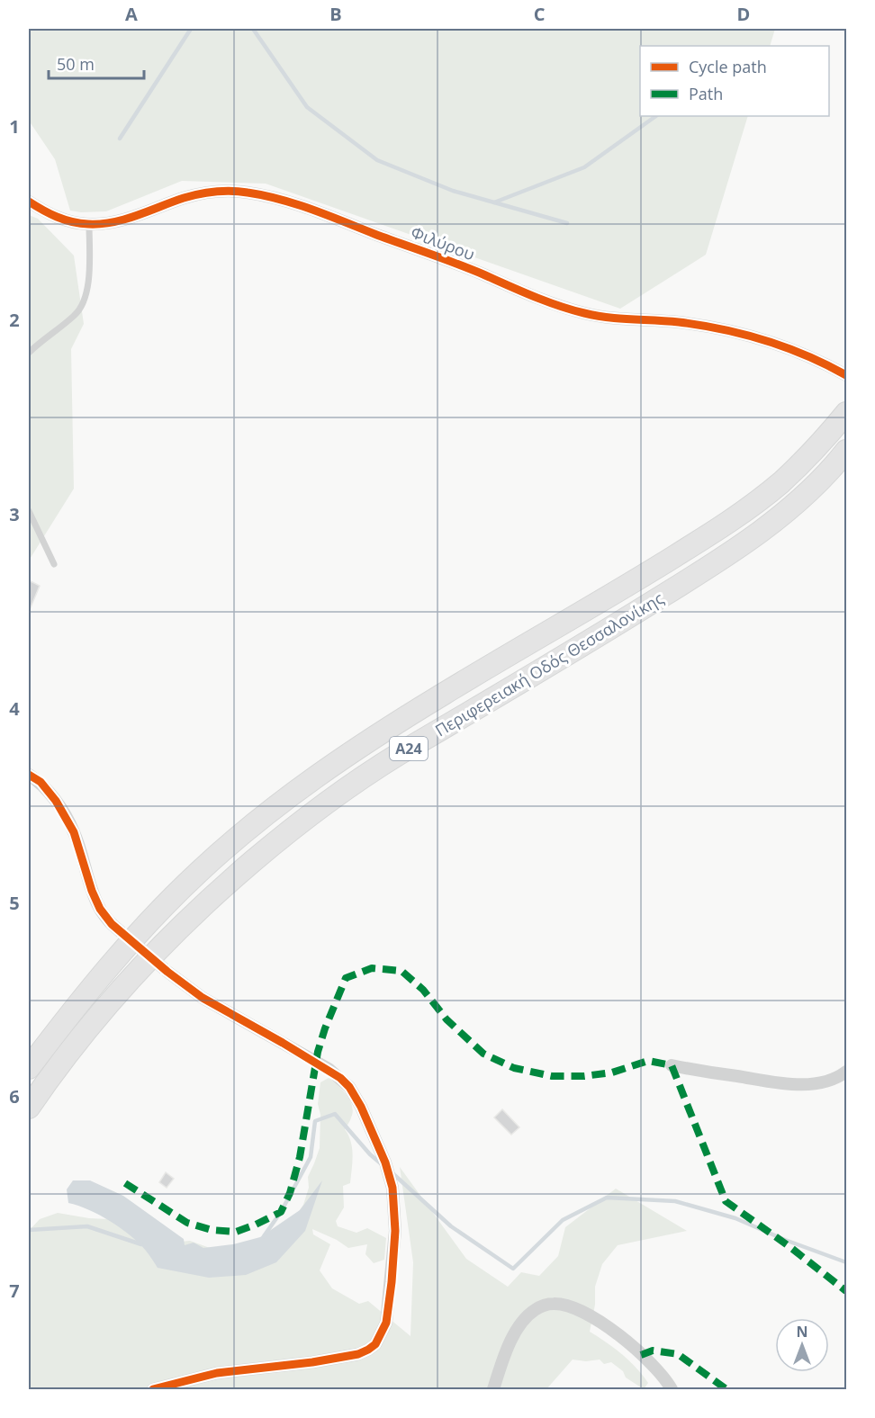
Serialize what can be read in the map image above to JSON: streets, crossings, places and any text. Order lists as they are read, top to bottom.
{
  "streets": {
    "highway": ["Περιφερειακή Οδός Θεσσαλονίκης", "Α24"],
    "street": ["Φιλύρου"]
  },
  "legend": ["Cycle path", "Path"],
  "scale_bar": "50 m",
  "north": "top",
  "grid": {
    "columns": [
      "A",
      "B",
      "C",
      "D"
    ],
    "rows": [
      "1",
      "2",
      "3",
      "4",
      "5",
      "6",
      "7"
    ]
  }
}
